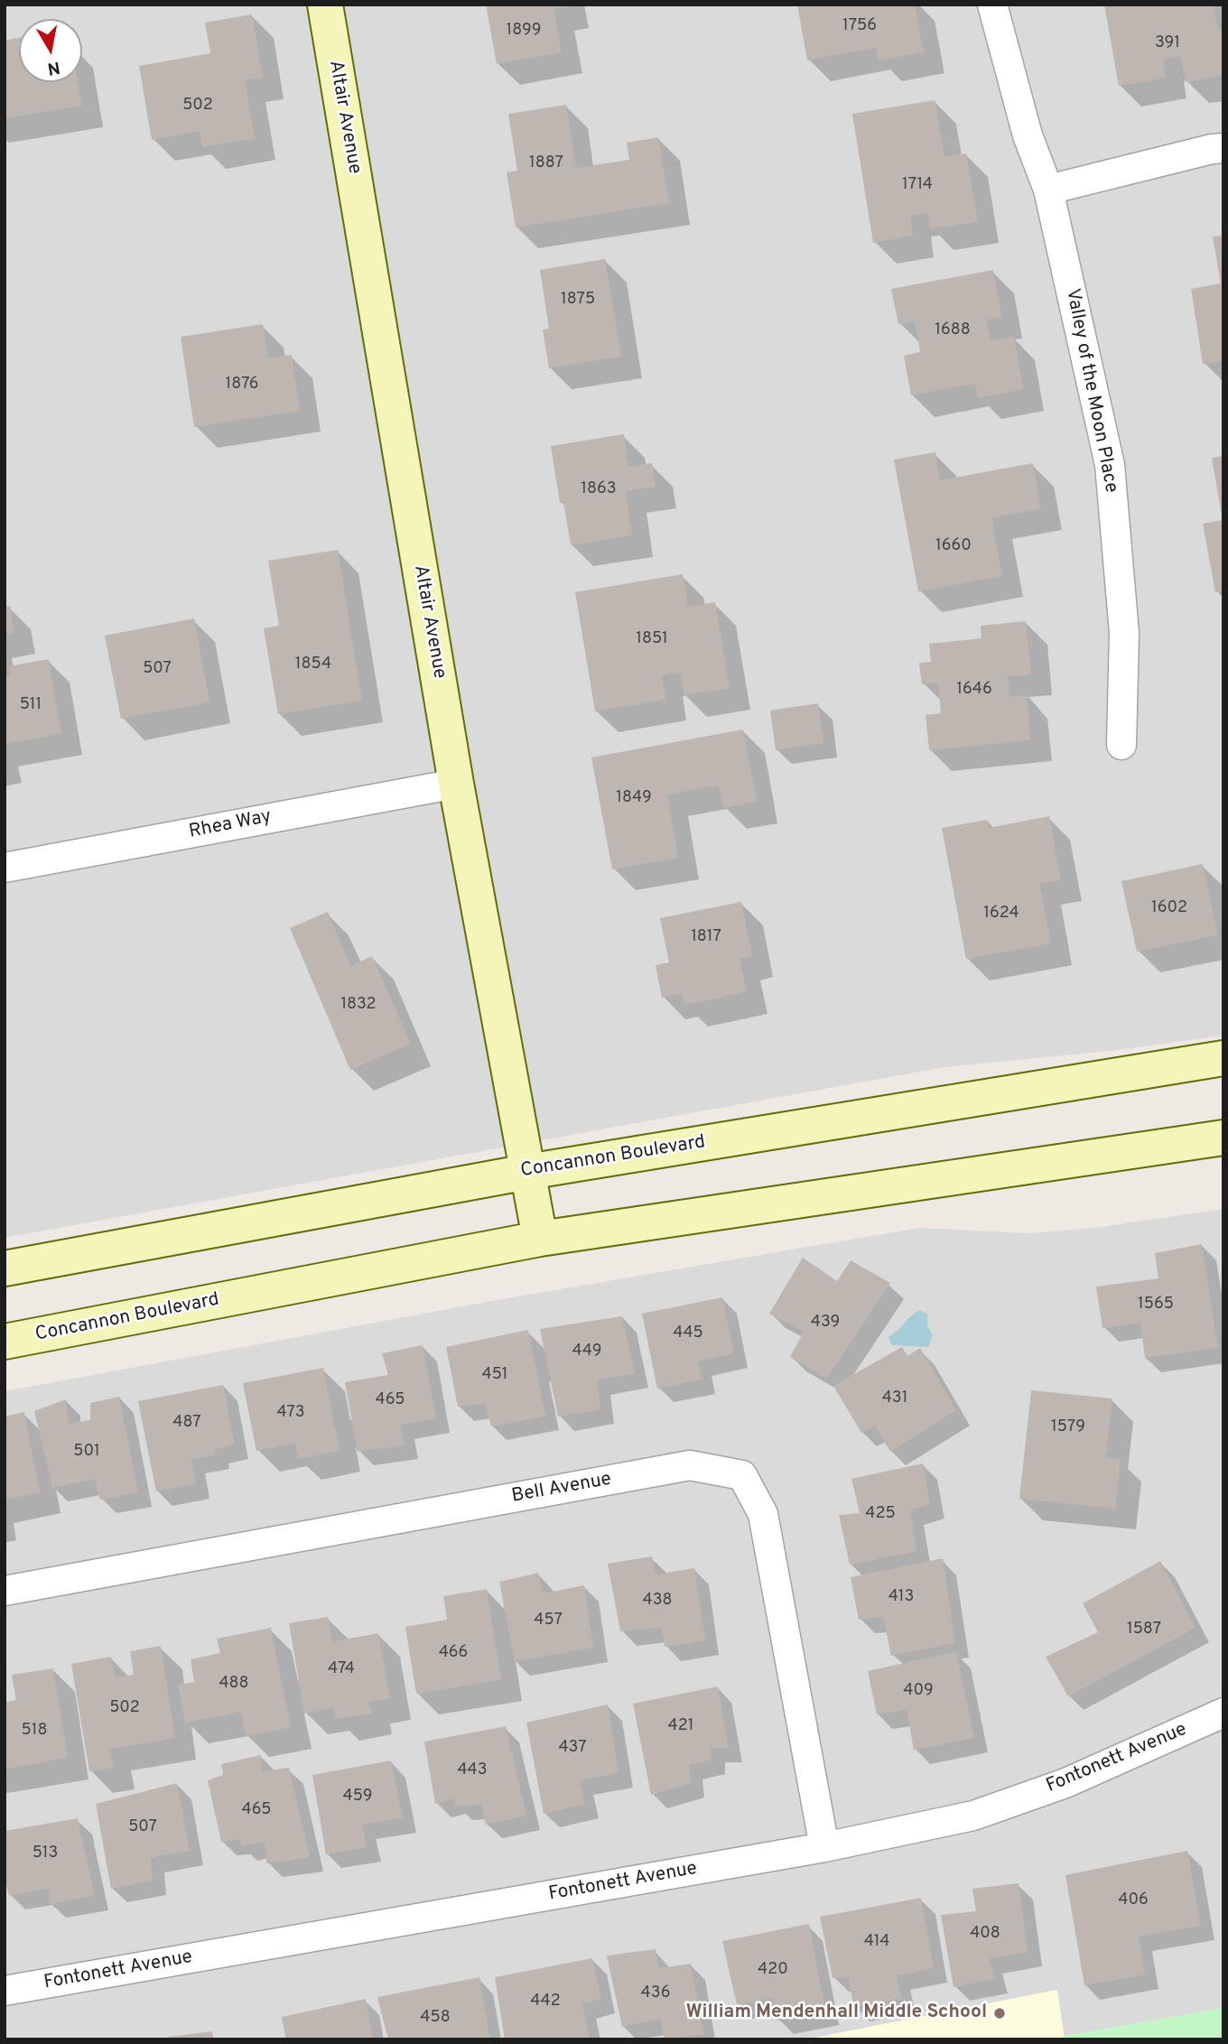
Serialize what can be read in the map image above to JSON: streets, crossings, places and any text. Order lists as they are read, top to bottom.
{
  "streets": {
    "main road": ["Altair Avenue", "Concannon Boulevard"],
    "street": [
      "Valley of the Moon Place",
      "Rhea Way",
      "Bell Avenue",
      "Fontonett Avenue"
    ]
  },
  "crossings": [
    ["Altair Avenue", "Rhea Way"],
    ["Altair Avenue", "Concannon Boulevard"],
    ["Bell Avenue", "Fontonett Avenue"]
  ],
  "places": ["William Mendenhall Middle School"],
  "house_numbers": [
    "1756",
    "1899",
    "391",
    "502",
    "1887",
    "1714",
    "1875",
    "1688",
    "1876",
    "1863",
    "1660",
    "1851",
    "1854",
    "507",
    "1646",
    "511",
    "1849",
    "1602",
    "1624",
    "1817",
    "1832",
    "1565",
    "439",
    "445",
    "449",
    "451",
    "431",
    "465",
    "473",
    "487",
    "1579",
    "501",
    "425",
    "413",
    "438",
    "457",
    "1587",
    "466",
    "474",
    "488",
    "409",
    "502",
    "421",
    "518",
    "437",
    "443",
    "459",
    "465",
    "507",
    "513",
    "406",
    "408",
    "414",
    "420",
    "436",
    "442",
    "458"
  ],
  "north": "bottom"
}
